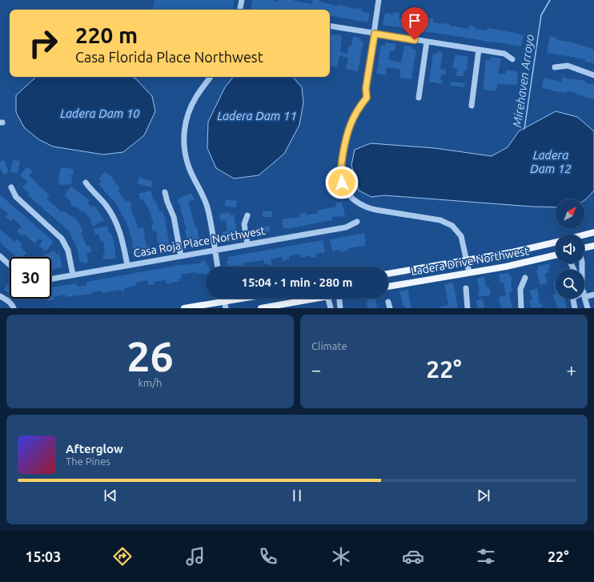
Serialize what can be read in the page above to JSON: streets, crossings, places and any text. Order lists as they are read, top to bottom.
{
  "streets": {
    "main road": ["Ladera Drive Northwest"],
    "street": ["Casa Roja Place Northwest"]
  },
  "water": [
    "Mirehaven Arroyo",
    "Ladera Dam 10",
    "Ladera Dam 11",
    "Ladera Dam 12"
  ],
  "north": "top right",
  "page": {
    "turn": ["220 m", "Casa Florida Place Northwest"],
    "limit": "30",
    "trip": "15:04 · 1 min · 280 m",
    "tile": [
      ["26", "km/h"],
      "Climate"
    ],
    "heat": ["−", "22°", "+"],
    "song": ["Afterglow", "The Pines"],
    "tabs": ["15:03", "22°"]
  }
}
